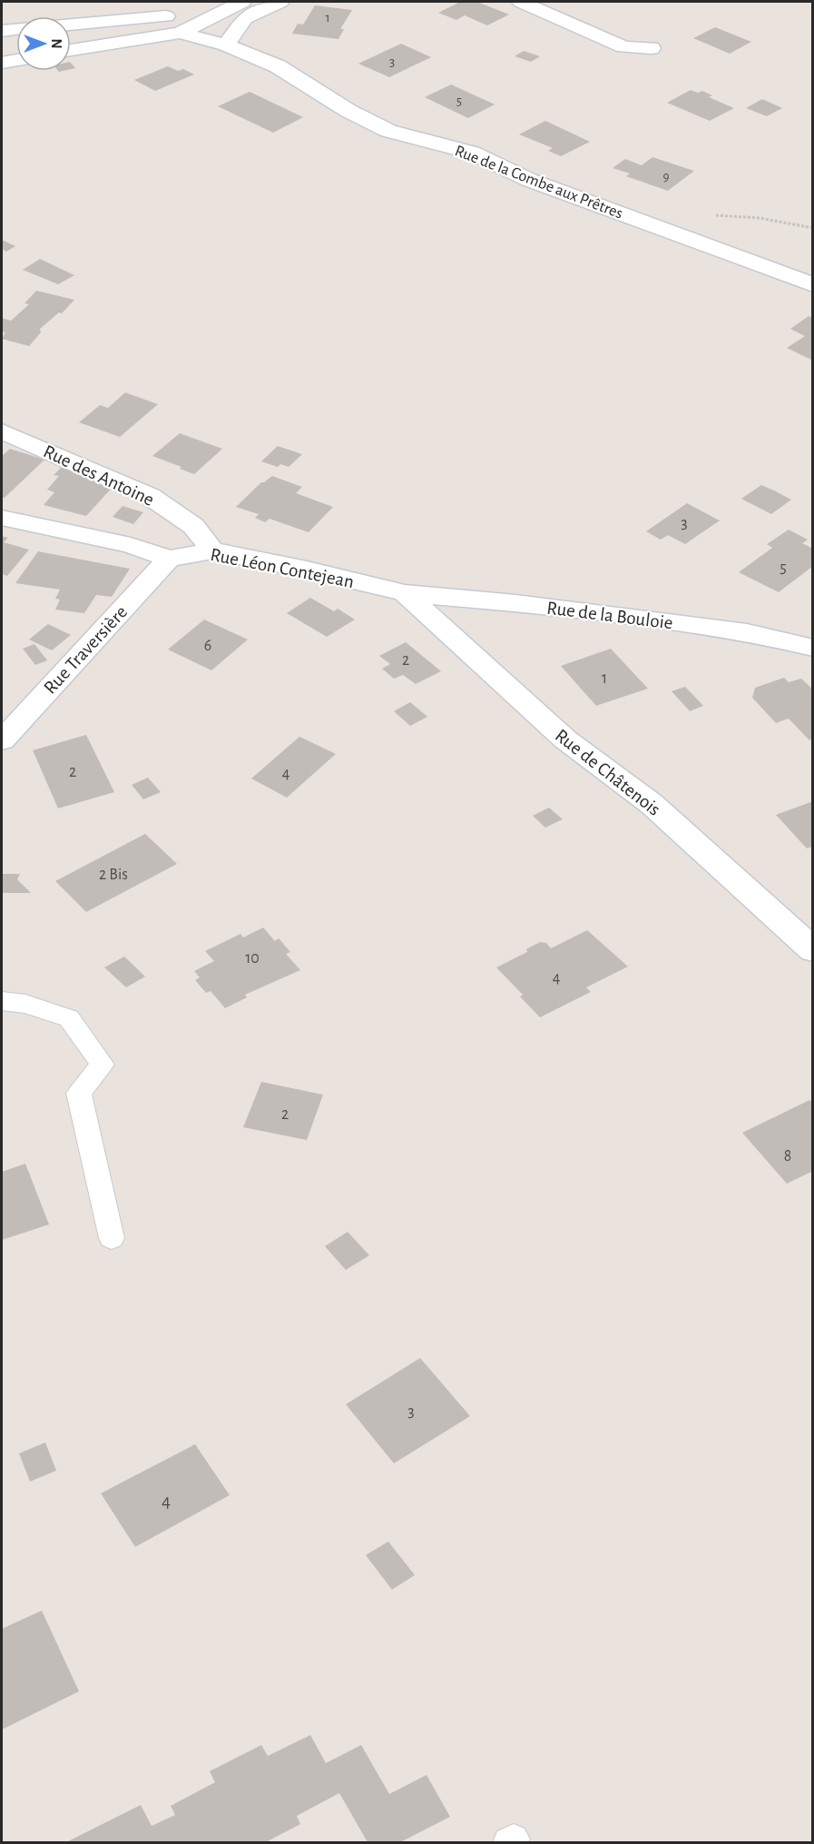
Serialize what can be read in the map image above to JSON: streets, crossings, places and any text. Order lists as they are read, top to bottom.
{
  "streets": {
    "street": [
      "Rue de la Combe aux Prêtres",
      "Rue des Antoine",
      "Rue Léon Contejean",
      "Rue de la Bouloie",
      "Rue Traversière",
      "Rue de Châtenois"
    ]
  },
  "crossings": [
    ["Rue des Antoine", "Rue Léon Contejean"],
    ["Rue Léon Contejean", "Rue de la Bouloie"],
    ["Rue Léon Contejean", "Rue Traversière"],
    ["Rue Léon Contejean", "Rue de Châtenois"],
    ["Rue de la Bouloie", "Rue de Châtenois"]
  ],
  "house_numbers": [
    "1",
    "3",
    "5",
    "9",
    "3",
    "5",
    "6",
    "2",
    "1",
    "2",
    "4",
    "2 Bis",
    "10",
    "4",
    "2",
    "8",
    "3",
    "4"
  ],
  "north": "right"
}
